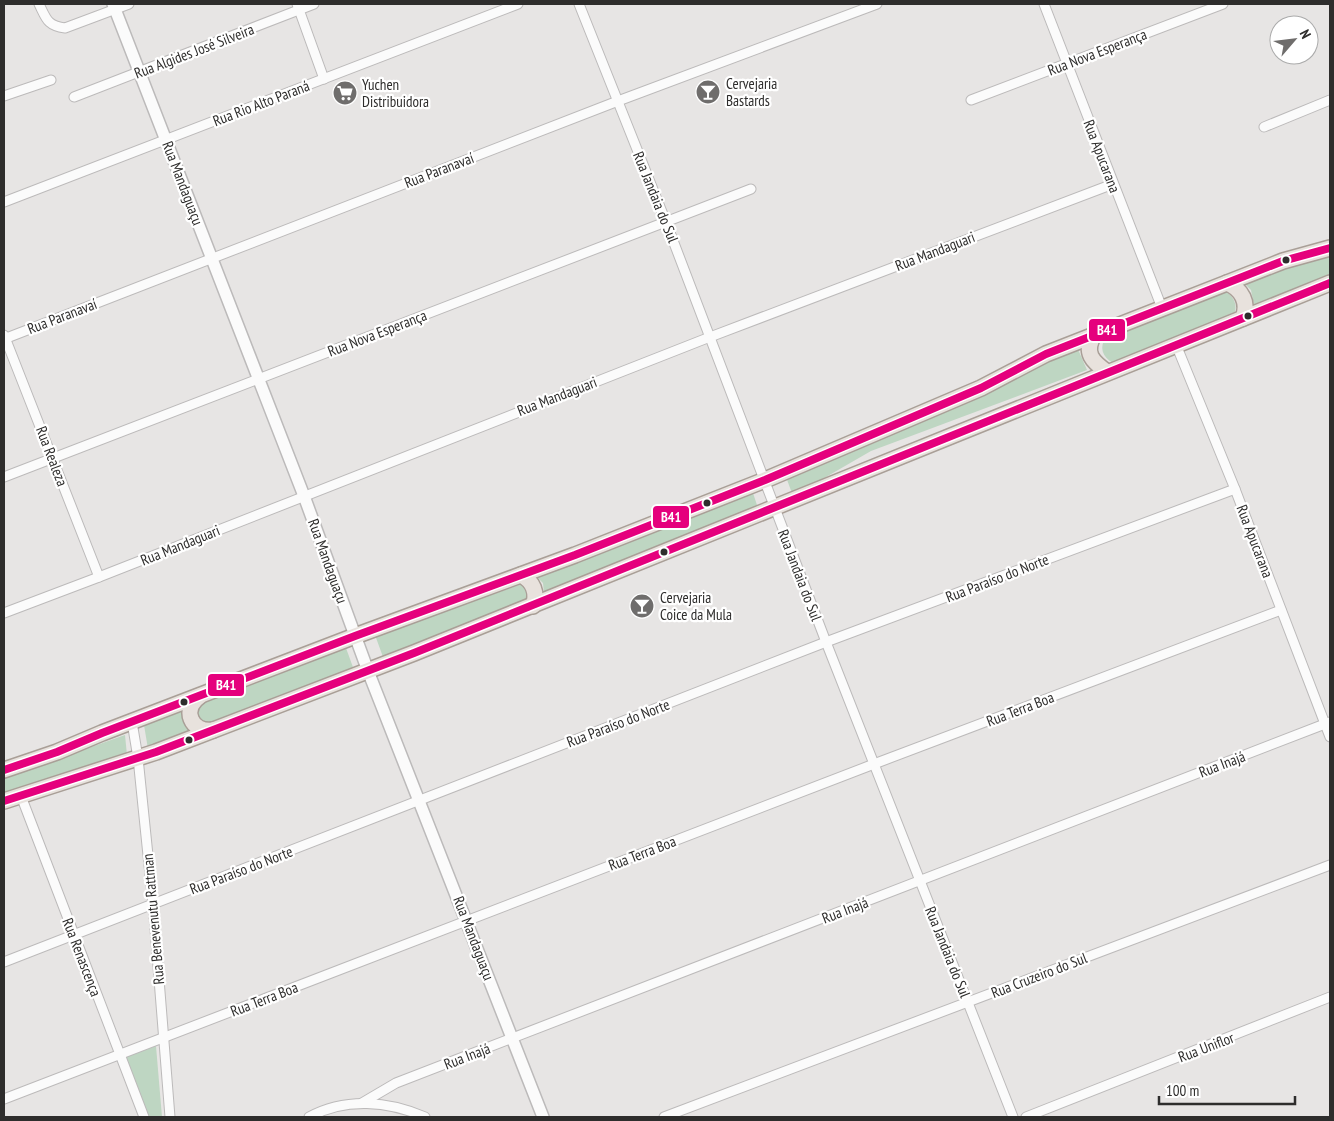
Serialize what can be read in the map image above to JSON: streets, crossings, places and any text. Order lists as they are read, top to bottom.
{
  "streets": {
    "street": [
      "Rua Algides José Silveira",
      "Rua Nova Esperança",
      "Rua Rio Alto Paraná",
      "Rua Apucarana",
      "Rua Paranavaí",
      "Rua Mandaguaçu",
      "Rua Jandaia do Sul",
      "Rua Mandaguari",
      "Rua Realeza",
      "Rua Paraíso do Norte",
      "Rua Terra Boa",
      "Rua Inajá",
      "Rua Benevenutu Rattman",
      "Rua Renascença",
      "Rua Cruzeiro do Sul",
      "Rua Uniflor"
    ]
  },
  "crossings": [
    ["Rua Algides José Silveira", "Rua Mandaguaçu"],
    ["Rua Nova Esperança", "Rua Apucarana"],
    ["Rua Nova Esperança", "Rua Mandaguaçu"],
    ["Rua Nova Esperança", "Rua Jandaia do Sul"],
    ["Rua Nova Esperança", "Rua Realeza"],
    ["Rua Rio Alto Paraná", "Rua Mandaguaçu"],
    ["Rua Apucarana", "Rua Mandaguari"],
    ["Rua Apucarana", "Rua Paraíso do Norte"],
    ["Rua Apucarana", "Rua Terra Boa"],
    ["Rua Apucarana", "Rua Inajá"],
    ["Rua Paranavaí", "Rua Mandaguaçu"],
    ["Rua Paranavaí", "Rua Jandaia do Sul"],
    ["Rua Paranavaí", "Rua Realeza"],
    ["Rua Mandaguaçu", "Rua Mandaguari"],
    ["Rua Mandaguaçu", "Rua Paraíso do Norte"],
    ["Rua Mandaguaçu", "Rua Terra Boa"],
    ["Rua Mandaguaçu", "Rua Inajá"],
    ["Rua Jandaia do Sul", "Rua Mandaguari"],
    ["Rua Jandaia do Sul", "Rua Paraíso do Norte"],
    ["Rua Jandaia do Sul", "Rua Terra Boa"],
    ["Rua Jandaia do Sul", "Rua Inajá"],
    ["Rua Jandaia do Sul", "Rua Cruzeiro do Sul"],
    ["Rua Mandaguari", "Rua Realeza"],
    ["Rua Paraíso do Norte", "Rua Benevenutu Rattman"],
    ["Rua Paraíso do Norte", "Rua Renascença"],
    ["Rua Terra Boa", "Rua Benevenutu Rattman"],
    ["Rua Terra Boa", "Rua Renascença"]
  ],
  "places": {
    "bar": ["Cervejaria Bastards", "Cervejaria Coice da Mula"],
    "supermarket": ["Yuchen Distribuidora"]
  },
  "lines": ["transit line B41"],
  "scale_bar": "100 m",
  "north": "top right"
}
